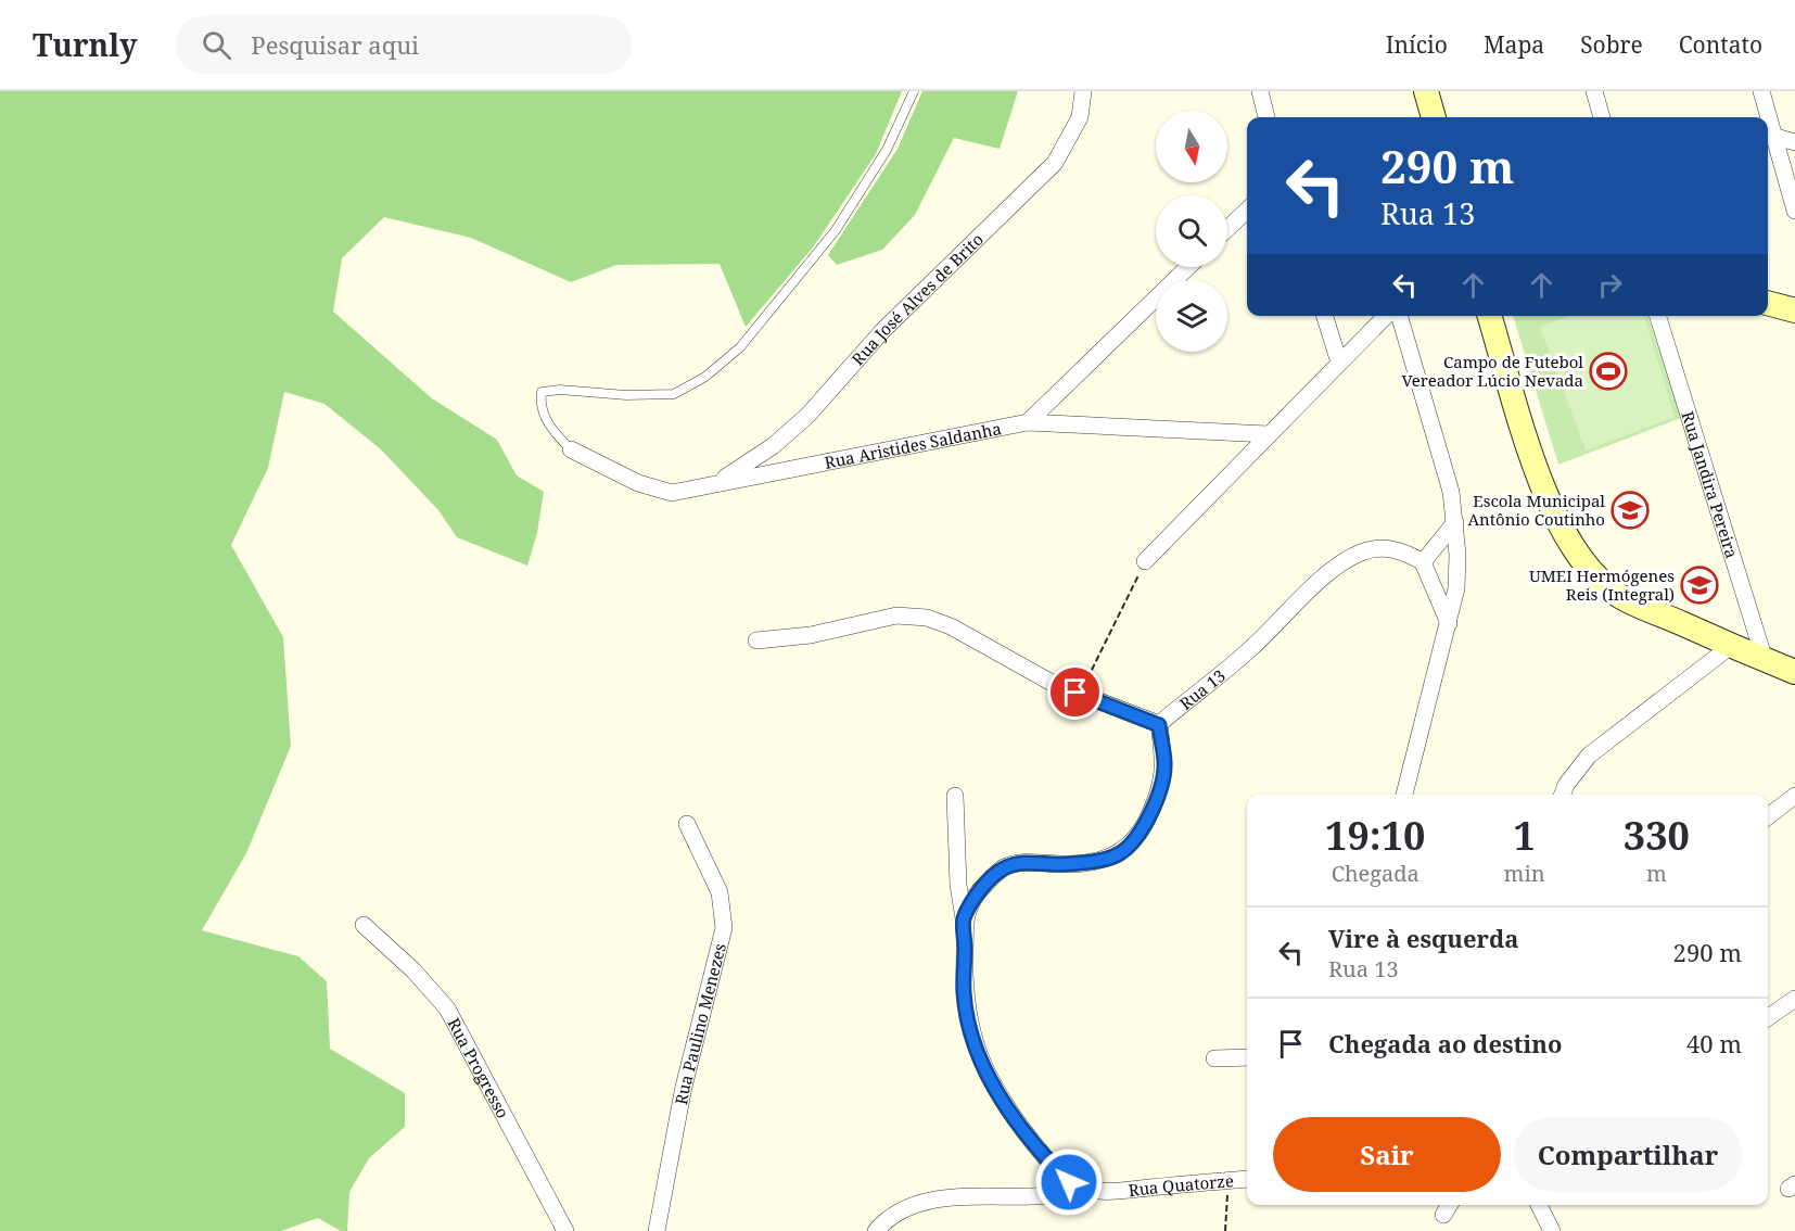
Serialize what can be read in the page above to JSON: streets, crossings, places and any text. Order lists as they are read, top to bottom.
{
  "streets": {
    "street": [
      "Rua José Alves de Brito",
      "Rua Aristides Saldanha",
      "Rua Jandira Pereira",
      "Rua 13",
      "Rua Paulino Menezes",
      "Rua Progresso",
      "Rua Quatorze"
    ]
  },
  "crossings": [
    ["Rua José Alves de Brito", "Rua Aristides Saldanha"]
  ],
  "places": {
    "sports": ["Campo de Futebol Vereador Lúcio Nevada"],
    "school or university": ["Escola Municipal Antônio Coutinho", "UMEI Hermógenes Reis (Integral)"]
  },
  "north": "bottom",
  "page": {
    "header": "Turnly",
    "search": "Pesquisar aqui",
    "nav": [
      "Início",
      "Mapa",
      "Sobre",
      "Contato"
    ],
    "turn": ["290 m", "Rua 13"],
    "eta": [
      "19:10",
      "Chegada",
      "1",
      "min",
      "330",
      "m"
    ],
    "list": [
      {
        "name": "Vire à esquerda",
        "note": "Rua 13",
        "value": "290 m"
      },
      {
        "name": "Chegada ao destino",
        "value": "40 m"
      }
    ],
    "buttons": ["Sair", "Compartilhar"]
  }
}
